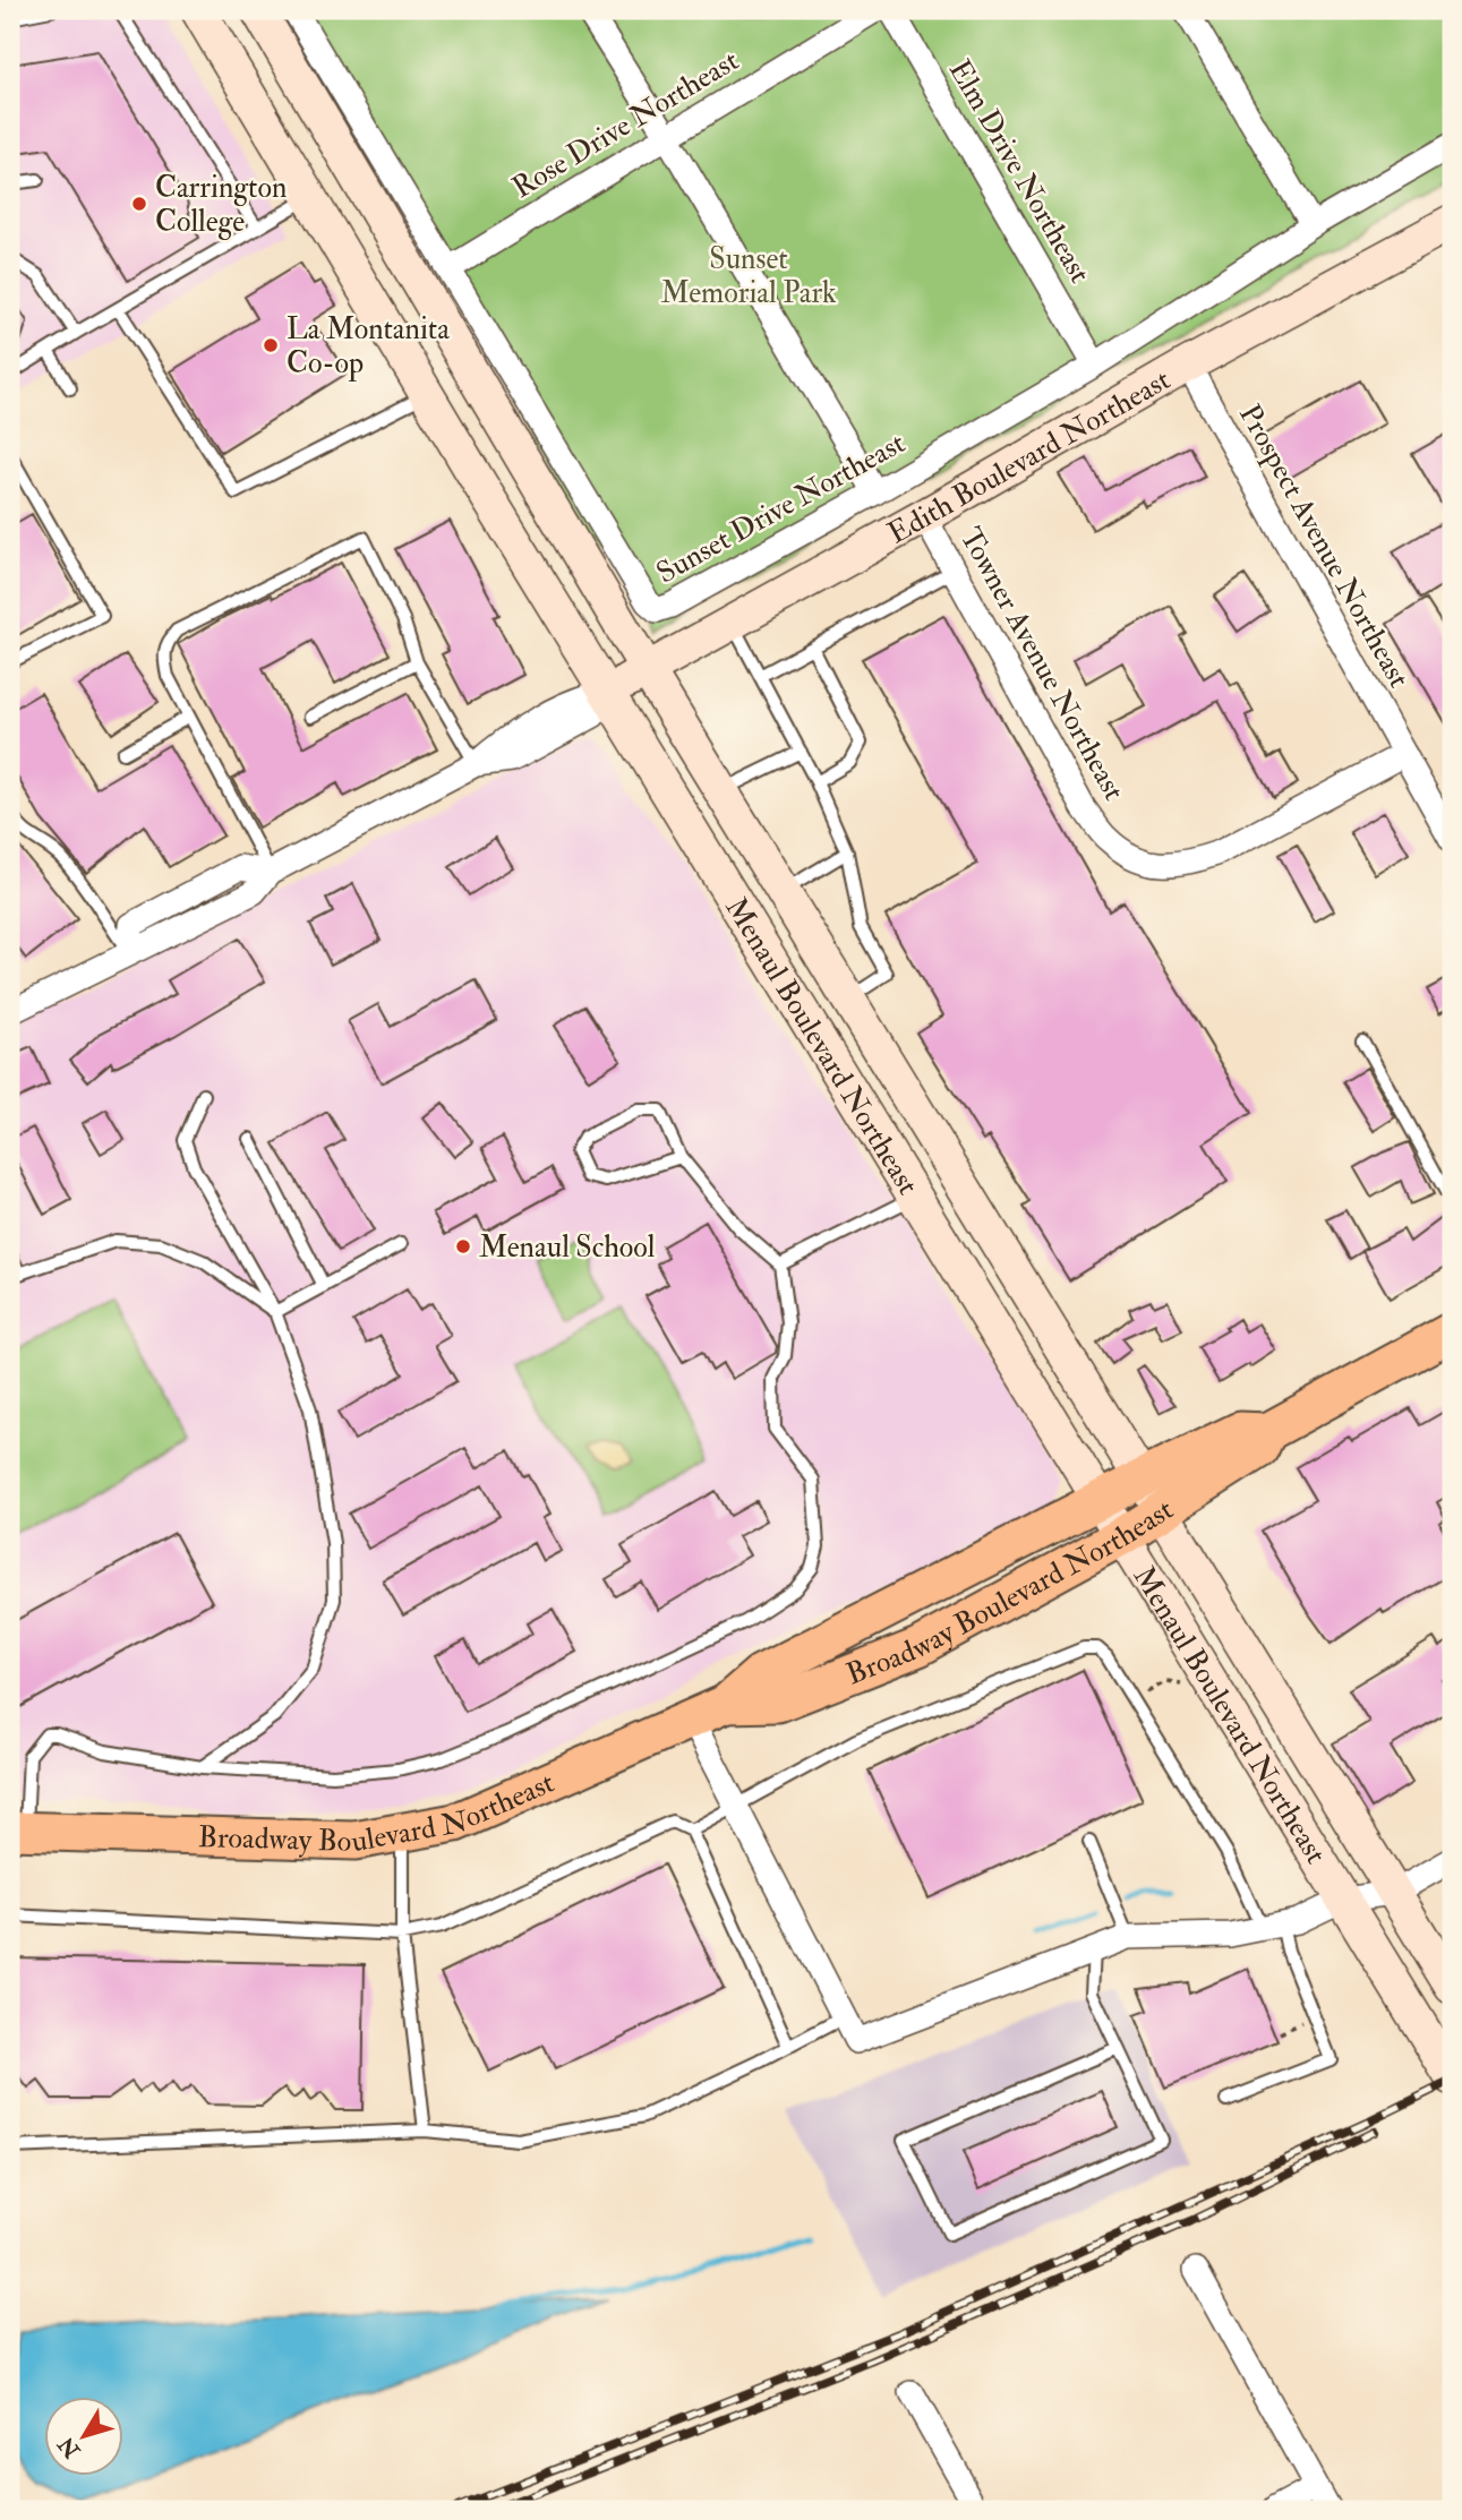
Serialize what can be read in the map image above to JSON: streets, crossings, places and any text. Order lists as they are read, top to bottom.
{
  "streets": {
    "main road": ["Edith Boulevard Northeast", "Menaul Boulevard Northeast", "Broadway Boulevard Northeast"],
    "street": [
      "Rose Drive Northeast",
      "Elm Drive Northeast",
      "Sunset Drive Northeast",
      "Prospect Avenue Northeast",
      "Towner Avenue Northeast"
    ]
  },
  "crossings": [
    ["Rose Drive Northeast", "Sunset Drive Northeast"],
    ["Elm Drive Northeast", "Sunset Drive Northeast"],
    ["Edith Boulevard Northeast", "Prospect Avenue Northeast"],
    ["Edith Boulevard Northeast", "Towner Avenue Northeast"],
    ["Edith Boulevard Northeast", "Menaul Boulevard Northeast"],
    ["Prospect Avenue Northeast", "Towner Avenue Northeast"],
    ["Menaul Boulevard Northeast", "Broadway Boulevard Northeast"]
  ],
  "parks": ["Sunset Memorial Park"],
  "places": ["Carrington College", "La Montanita Co-op", "Menaul School"],
  "north": "bottom left"
}
